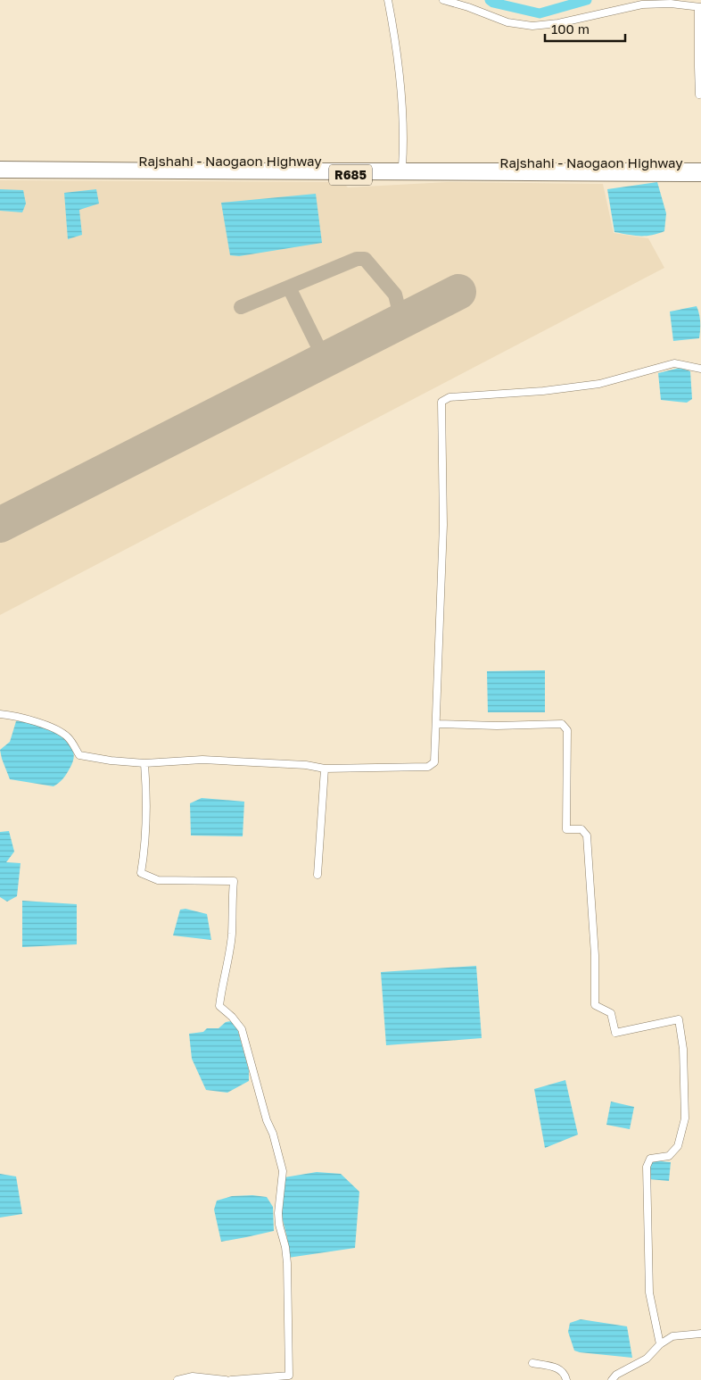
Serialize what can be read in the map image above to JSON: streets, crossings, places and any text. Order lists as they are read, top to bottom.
{
  "streets": {
    "main road": ["Rajshahi - Naogaon Highway", "R685"]
  },
  "scale_bar": "100 m"
}
